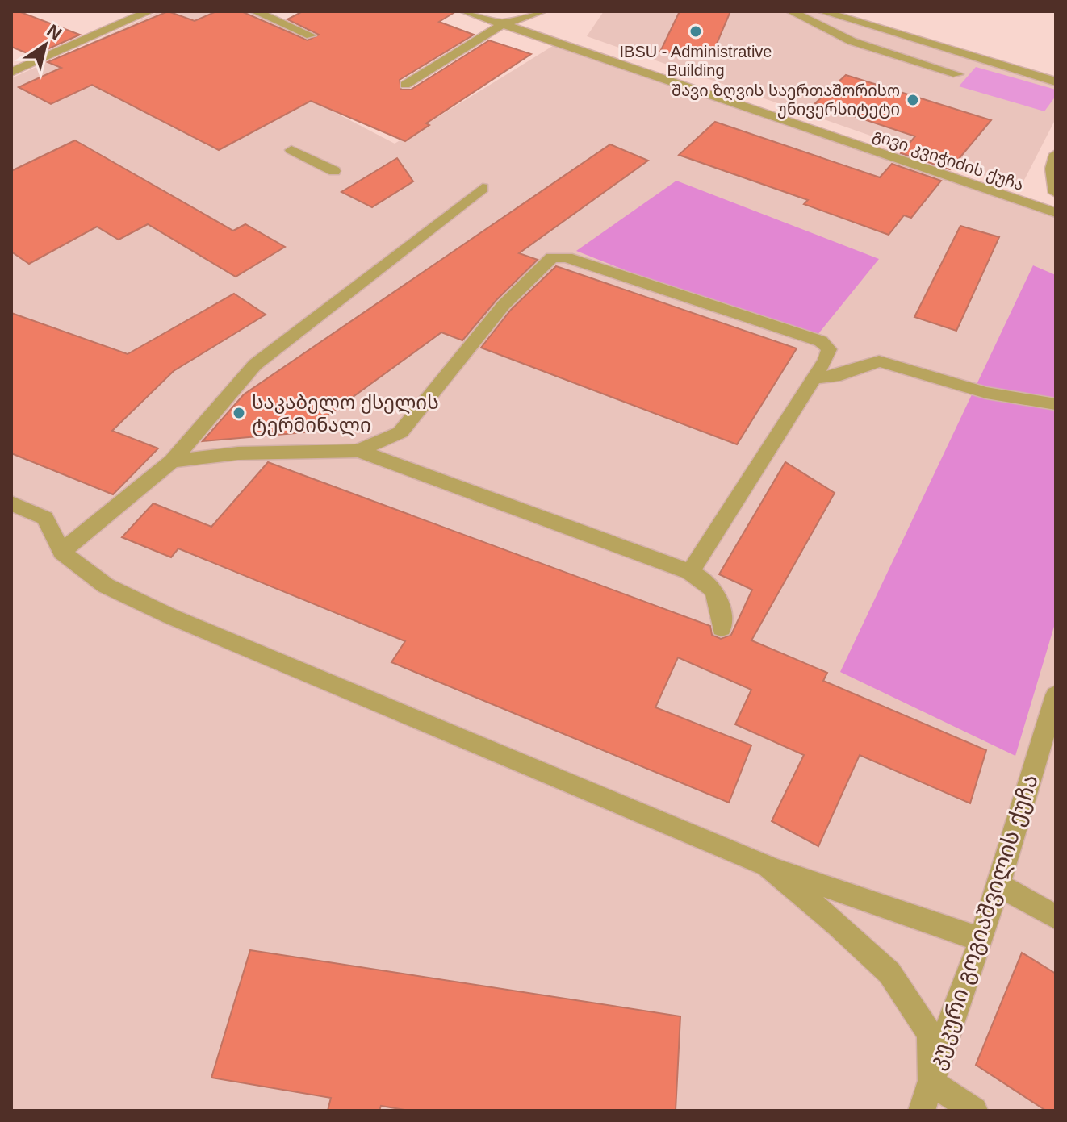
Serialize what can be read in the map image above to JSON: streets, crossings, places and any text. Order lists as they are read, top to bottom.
{
  "streets": {
    "street": ["გივი კვიჭიძის ქუჩა", "კუკური გოგიაშვილის ქუჩა"]
  },
  "places": ["IBSU - Administrative Building", "შავი ზღვის საერთაშორისო უნივერსიტეტი", "საკაბელო ქსელის ტერმინალი"],
  "north": "top right"
}
